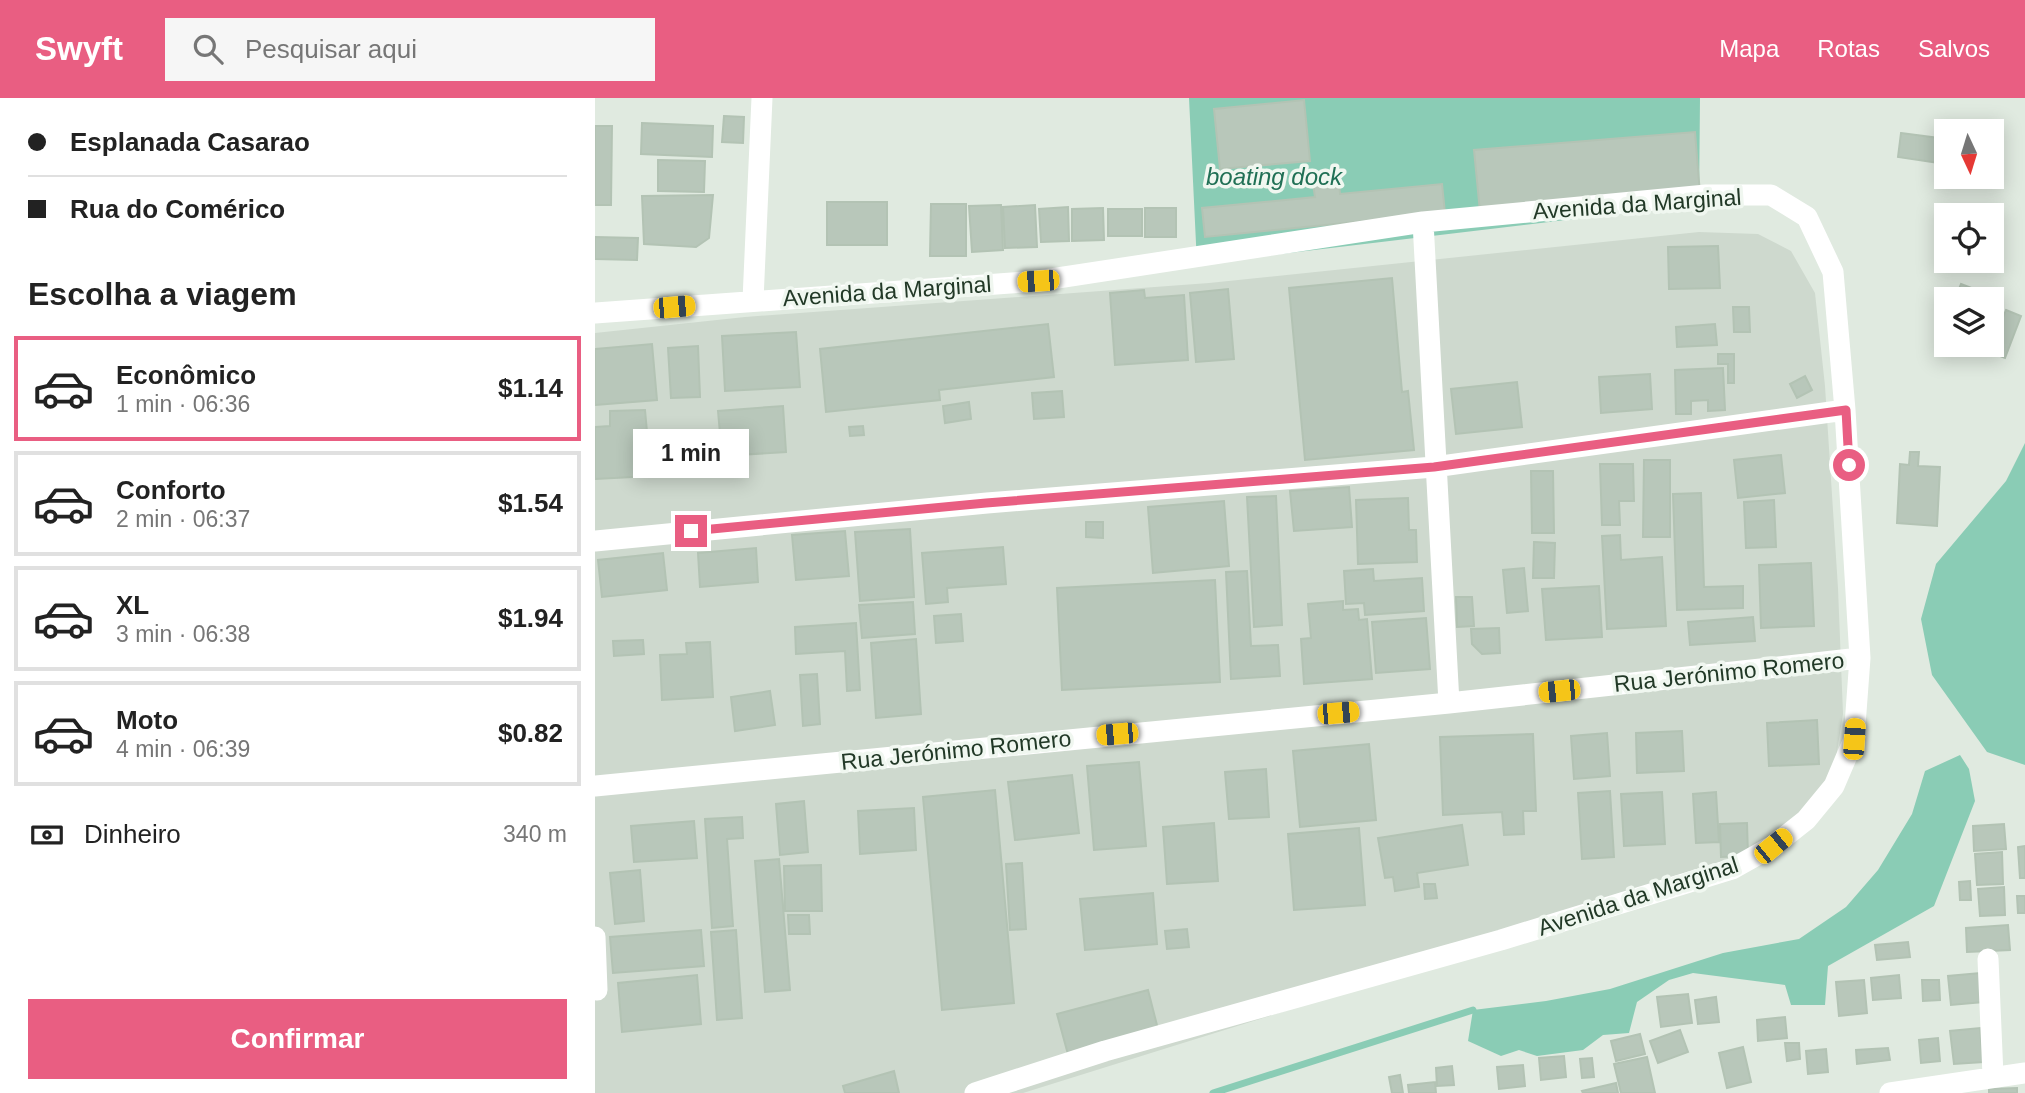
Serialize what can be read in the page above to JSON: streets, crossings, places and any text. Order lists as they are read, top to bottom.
{
  "streets": {
    "street": ["Avenida da Marginal", "Rua Jerónimo Romero"]
  },
  "crossings": [
    ["Avenida da Marginal", "Rua Jerónimo Romero"]
  ],
  "water": ["boating dock"],
  "north": "bottom",
  "page": {
    "header": "Swyft",
    "search": "Pesquisar aqui",
    "nav": ["Mapa", "Rotas", "Salvos"],
    "banner": ["Esplanada Casarao", "Rua do Comérico"],
    "heading": "Escolha a viagem",
    "list": [
      {
        "name": "Econômico",
        "note": "1 min · 06:36",
        "value": "$1.14"
      },
      {
        "name": "Conforto",
        "note": "2 min · 06:37",
        "value": "$1.54"
      },
      {
        "name": "XL",
        "note": "3 min · 06:38",
        "value": "$1.94"
      },
      {
        "name": "Moto",
        "note": "4 min · 06:39",
        "value": "$0.82"
      }
    ],
    "bubble": "1 min",
    "pay": ["Dinheiro", "340 m"],
    "buttons": "Confirmar"
  }
}
